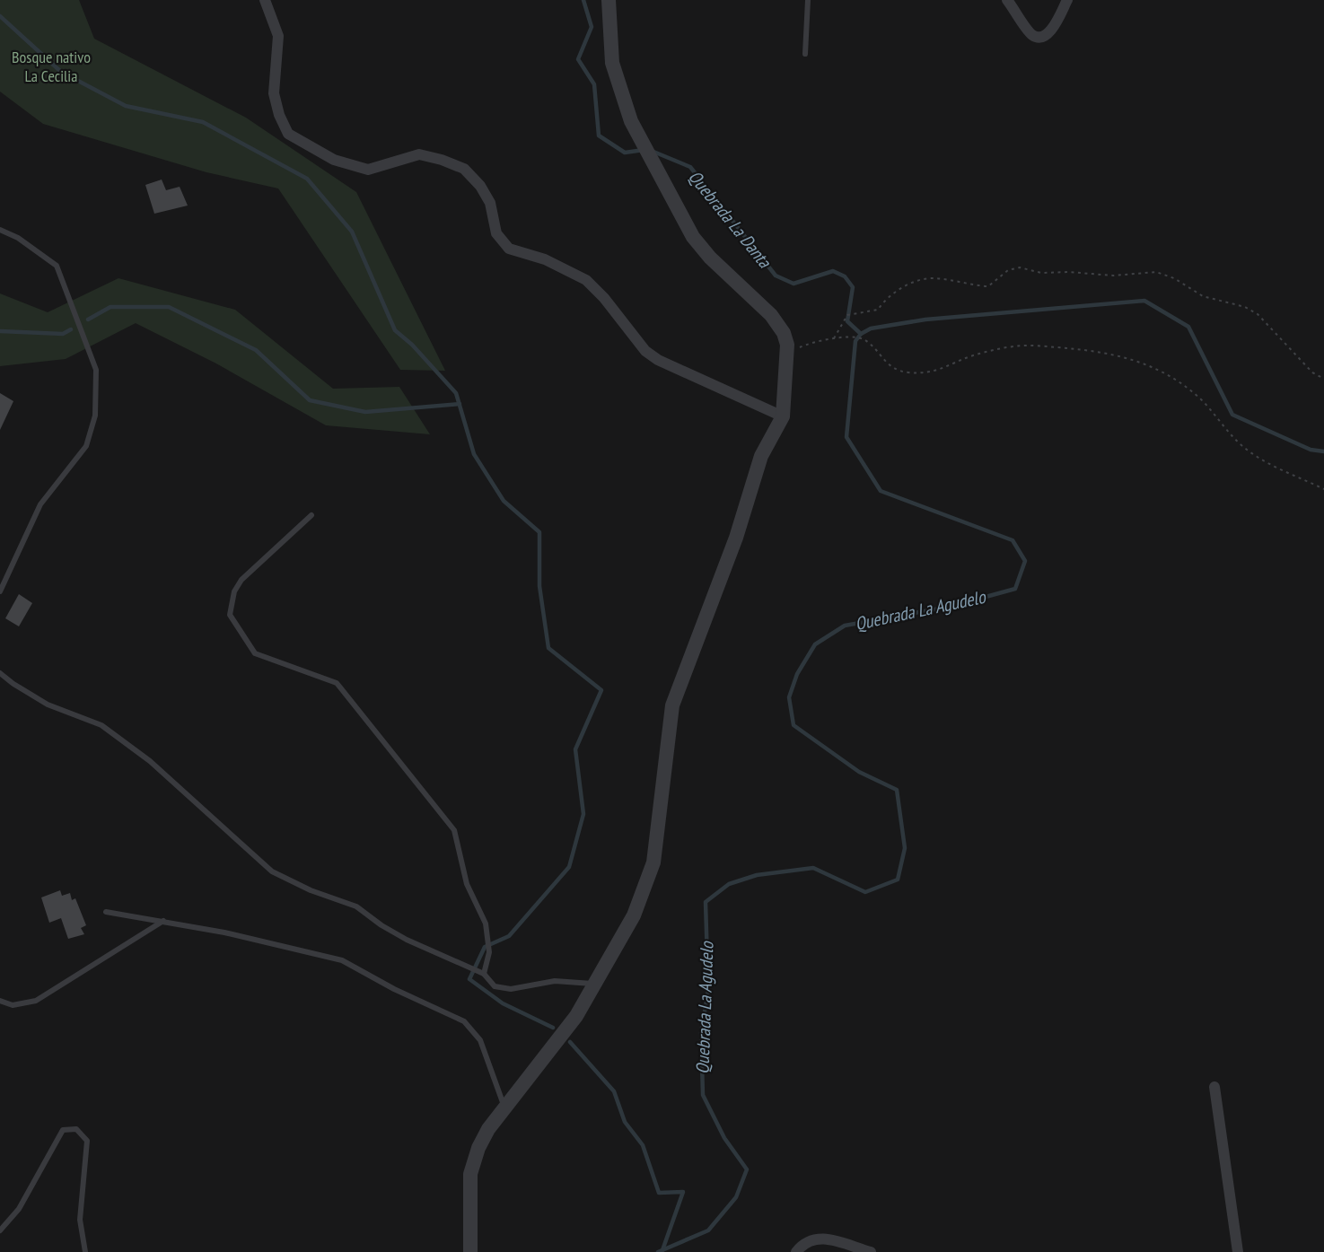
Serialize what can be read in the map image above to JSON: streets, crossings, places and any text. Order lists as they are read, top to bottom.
{
  "water": ["Quebrada La Danta", "Quebrada La Agudelo"],
  "parks": ["Bosque nativo La Cecilia"]
}
